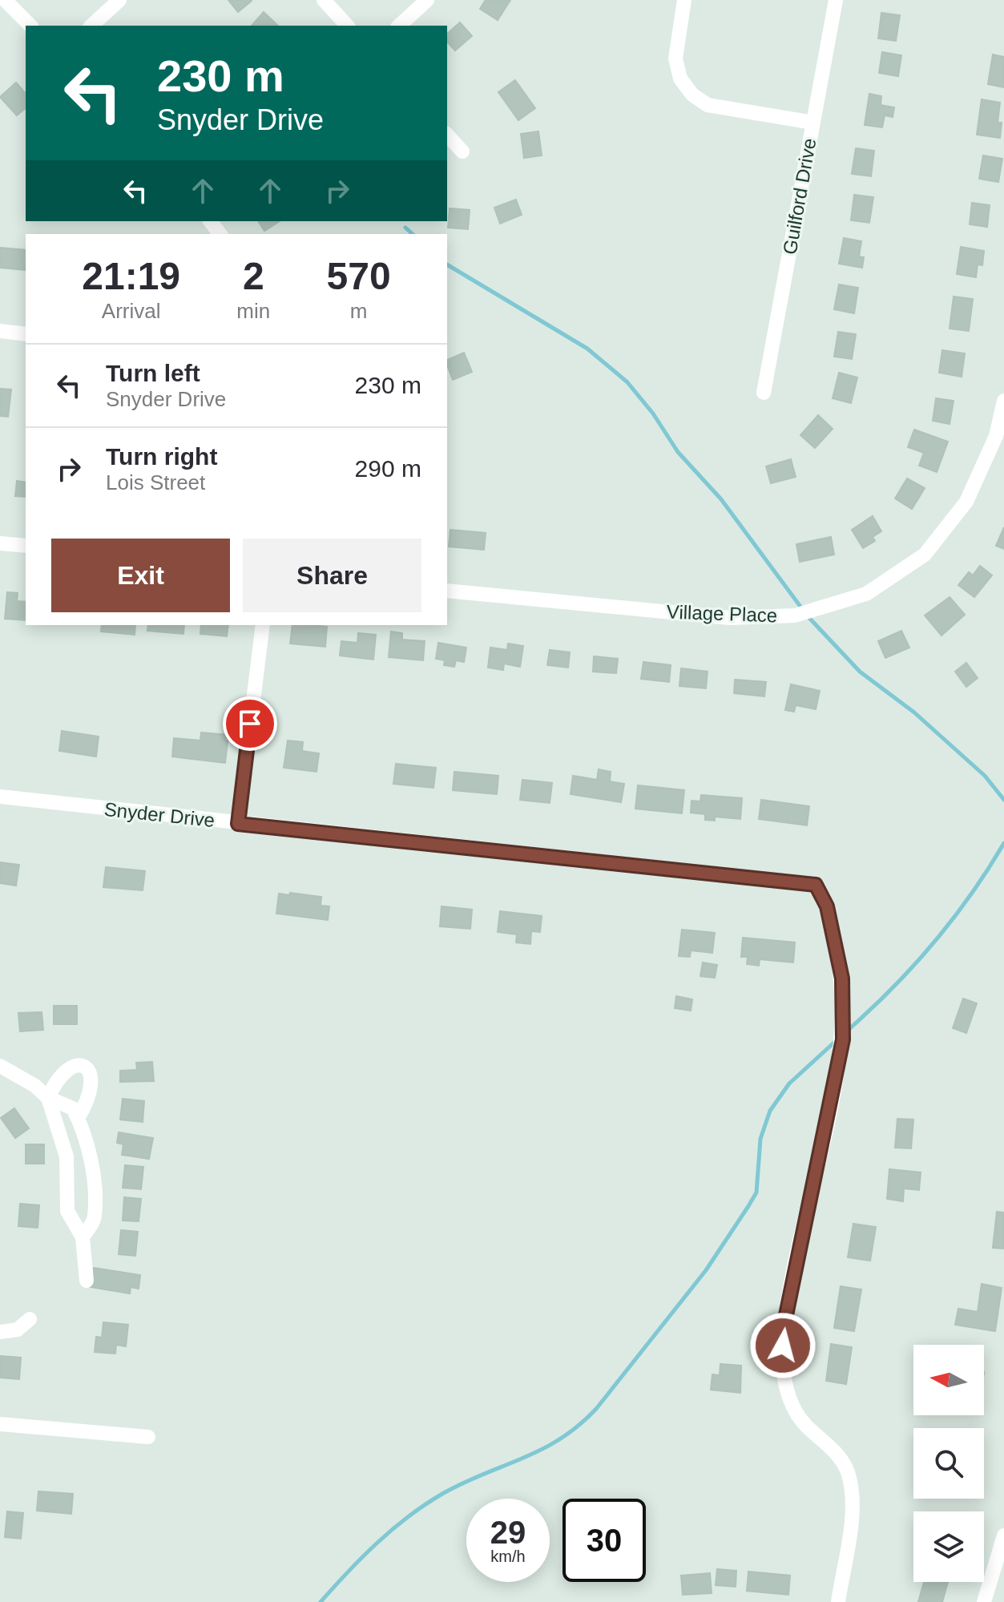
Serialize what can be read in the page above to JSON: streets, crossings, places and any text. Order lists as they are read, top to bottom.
{
  "streets": {
    "street": ["Guilford Drive", "Village Place", "Snyder Drive"]
  },
  "north": "left",
  "page": {
    "turn": ["230 m", "Snyder Drive"],
    "eta": [
      "21:19",
      "Arrival",
      "2",
      "min",
      "570",
      "m"
    ],
    "list": [
      {
        "name": "Turn left",
        "note": "Snyder Drive",
        "value": "230 m"
      },
      {
        "name": "Turn right",
        "note": "Lois Street",
        "value": "290 m"
      }
    ],
    "buttons": ["Exit", "Share"],
    "speed": "29 km/h",
    "limit": "30"
  }
}
